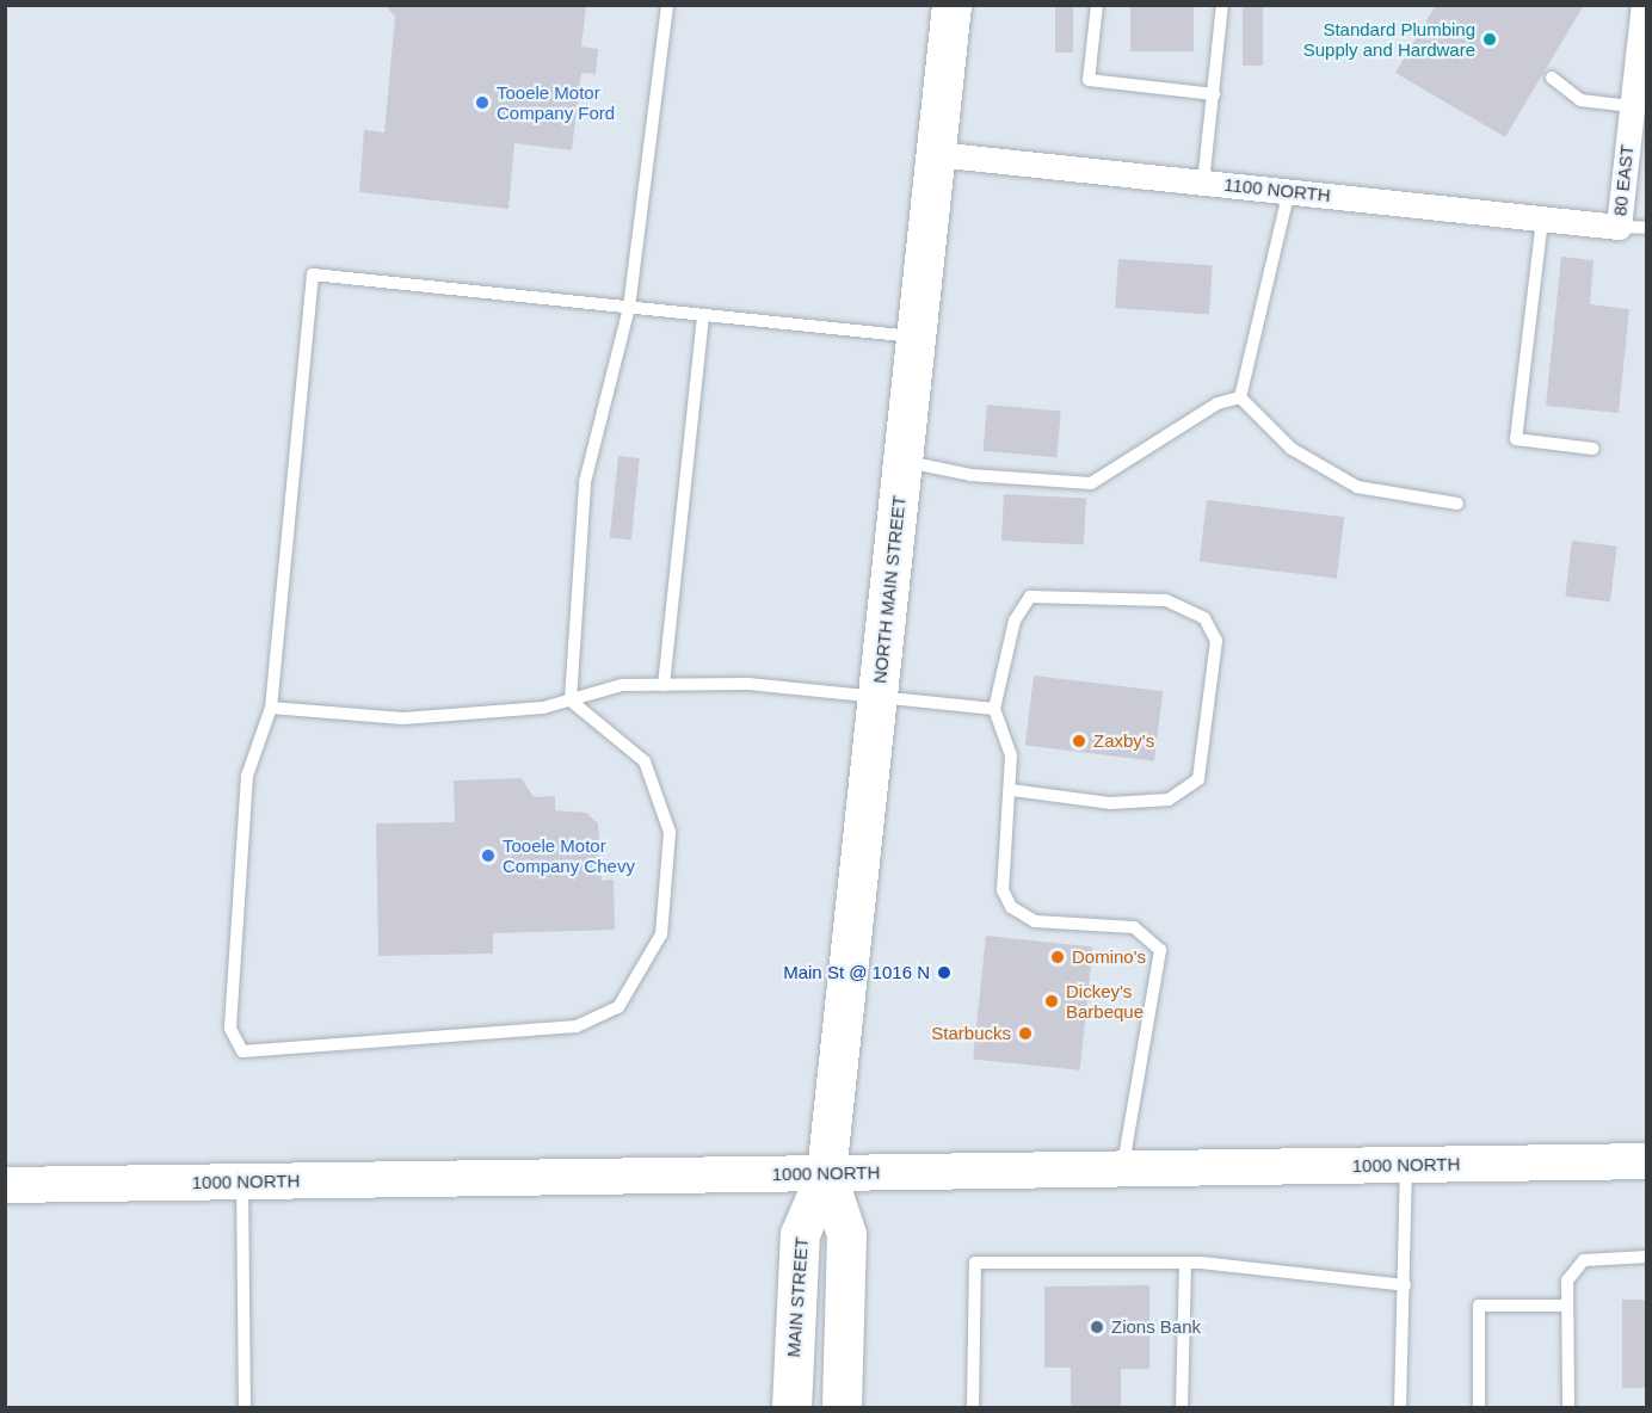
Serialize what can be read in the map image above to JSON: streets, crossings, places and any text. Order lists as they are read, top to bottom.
{
  "streets": {
    "highway": ["NORTH MAIN STREET", "MAIN STREET"],
    "street": ["80 EAST", "1100 NORTH", "1000 NORTH"]
  },
  "crossings": [
    ["80 EAST", "1100 NORTH"],
    ["1100 NORTH", "NORTH MAIN STREET"],
    ["NORTH MAIN STREET", "1000 NORTH"],
    ["NORTH MAIN STREET", "MAIN STREET"],
    ["1000 NORTH", "MAIN STREET"]
  ],
  "places": [
    "Standard Plumbing Supply and Hardware",
    "Tooele Motor Company Ford",
    "Zaxby's",
    "Tooele Motor Company Chevy",
    "Domino's",
    "Main St @ 1016 N",
    "Dickey's Barbeque",
    "Starbucks",
    "Zions Bank"
  ]
}
